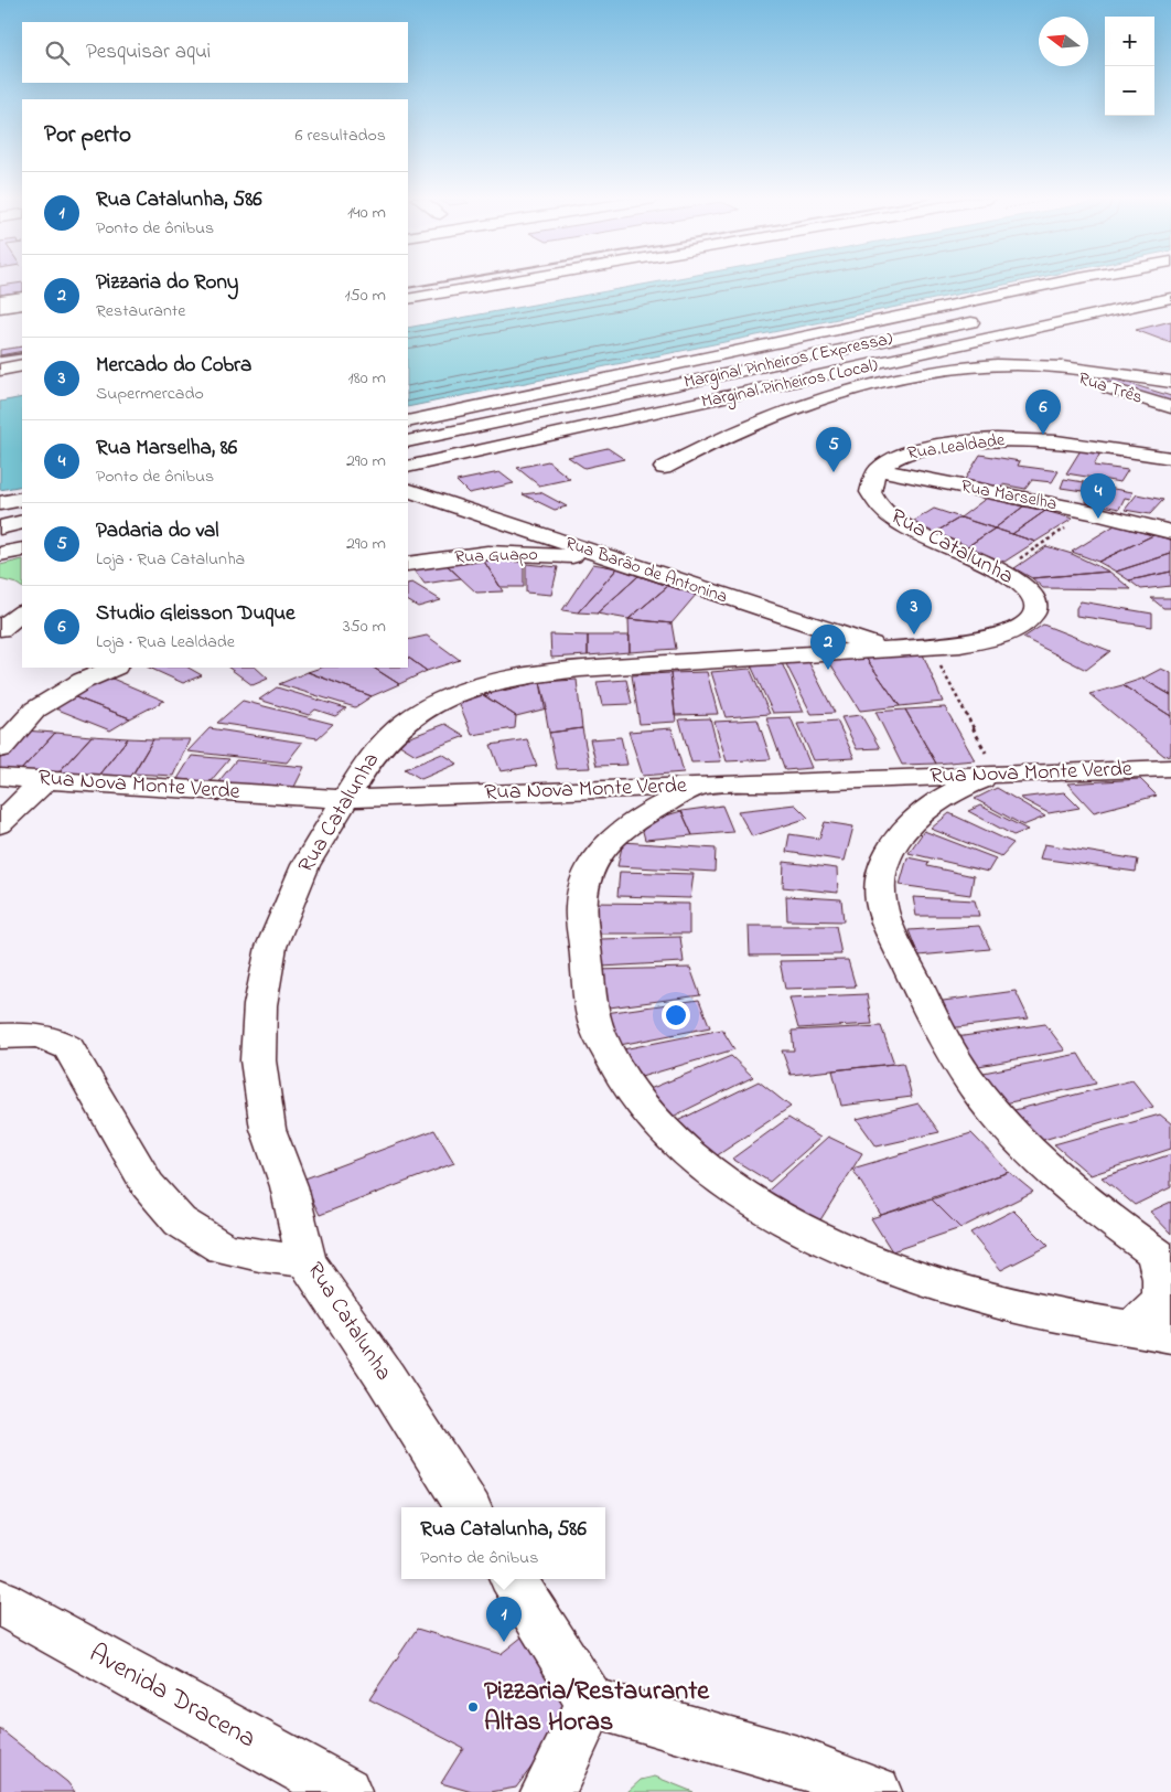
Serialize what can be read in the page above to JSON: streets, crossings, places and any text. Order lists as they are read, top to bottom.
{
  "streets": {
    "main road": [
      "Marginal Pinheiros (Expressa)",
      "Marginal Pinheiros (Local)",
      "Rua Três",
      "Rua Lealdade",
      "Rua Marselha",
      "Rua Catalunha",
      "Rua Guapo",
      "Rua Barão de Antonina",
      "Rua Nova Monte Verde",
      "Avenida Dracena"
    ]
  },
  "crossings": [
    ["Rua Lealdade", "Rua Marselha"],
    ["Rua Lealdade", "Rua Catalunha"],
    ["Rua Marselha", "Rua Catalunha"],
    ["Rua Catalunha", "Rua Barão de Antonina"],
    ["Rua Catalunha", "Rua Nova Monte Verde"],
    ["Rua Guapo", "Rua Barão de Antonina"]
  ],
  "places": ["Pizzaria/Restaurante Altas Horas"],
  "north": "left",
  "page": {
    "map_buttons": ["+", "−"],
    "search": "Pesquisar aqui",
    "heading": ["Por perto", "6 resultados"],
    "list": [
      {
        "mark": "1",
        "name": "Rua Catalunha, 586",
        "note": "Ponto de ônibus",
        "value": "140 m"
      },
      {
        "mark": "2",
        "name": "Pizzaria do Rony",
        "note": "Restaurante",
        "value": "150 m"
      },
      {
        "mark": "3",
        "name": "Mercado do Cobra",
        "note": "Supermercado",
        "value": "180 m"
      },
      {
        "mark": "4",
        "name": "Rua Marselha, 86",
        "note": "Ponto de ônibus",
        "value": "290 m"
      },
      {
        "mark": "5",
        "name": "Padaria do val",
        "note": "Loja · Rua Catalunha",
        "value": "290 m"
      },
      {
        "mark": "6",
        "name": "Studio Gleisson Duque",
        "note": "Loja · Rua Lealdade",
        "value": "350 m"
      }
    ],
    "pins": [
      "6",
      "5",
      "4",
      "3",
      "2",
      "1"
    ],
    "popup": ["Rua Catalunha, 586", "Ponto de ônibus"]
  }
}
